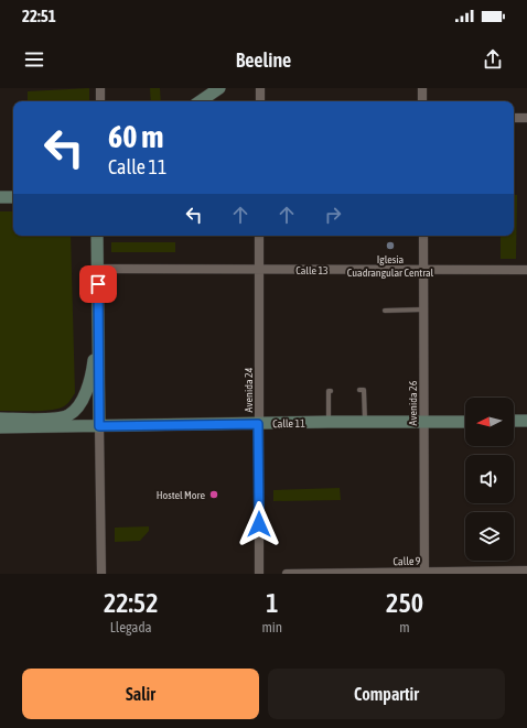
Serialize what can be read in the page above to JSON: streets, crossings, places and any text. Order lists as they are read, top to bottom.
{
  "streets": {
    "main road": ["Calle 11"],
    "street": [
      "Calle 13",
      "Avenida 24",
      "Avenida 26",
      "Calle 9"
    ]
  },
  "crossings": [
    ["Calle 13", "Avenida 24"],
    ["Calle 13", "Avenida 26"],
    ["Avenida 24", "Calle 11"],
    ["Avenida 26", "Calle 11"],
    ["Avenida 26", "Calle 9"]
  ],
  "places": ["Iglesia Cuadrangular Central", "Hostel More"],
  "north": "left",
  "page": {
    "status": "22:51",
    "header": "Beeline",
    "turn": ["60 m", "Calle 11"],
    "eta": [
      "22:52",
      "Llegada",
      "1",
      "min",
      "250",
      "m"
    ],
    "buttons": ["Salir", "Compartir"]
  }
}
